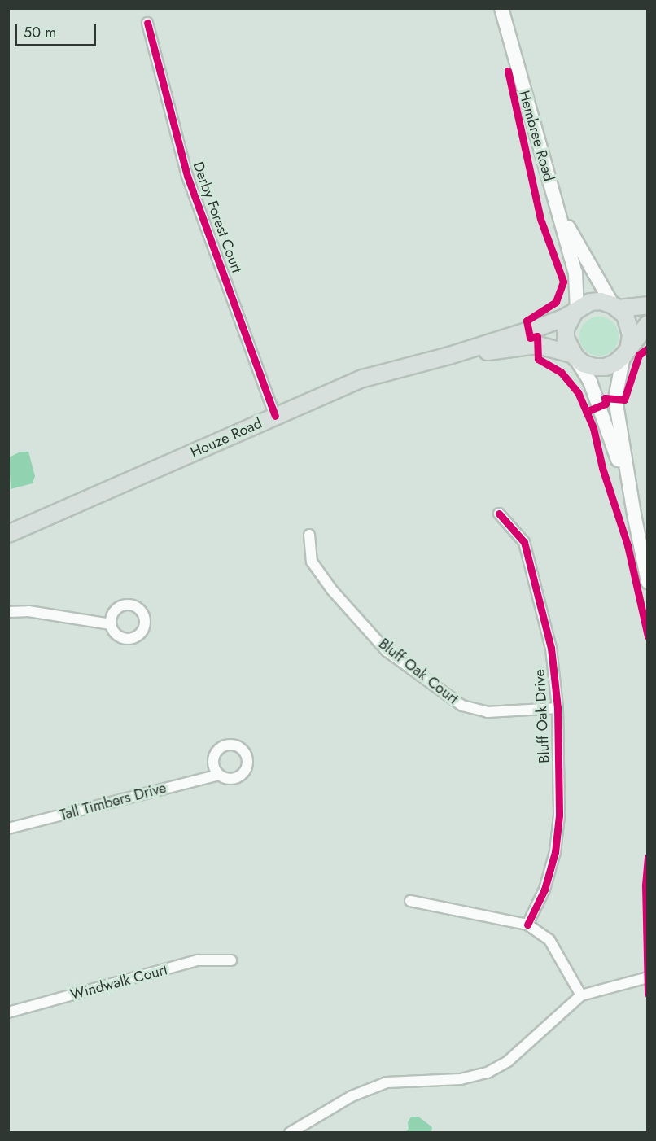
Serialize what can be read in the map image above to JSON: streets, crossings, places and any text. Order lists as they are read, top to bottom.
{
  "streets": {
    "main road": ["Houze Road"],
    "street": [
      "Hembree Road",
      "Derby Forest Court",
      "Bluff Oak Court",
      "Bluff Oak Drive",
      "Tall Timbers Drive",
      "Windwalk Court"
    ]
  },
  "crossings": [
    ["Hembree Road", "Houze Road"],
    ["Derby Forest Court", "Houze Road"],
    ["Bluff Oak Court", "Bluff Oak Drive"]
  ],
  "scale_bar": "50 m"
}
